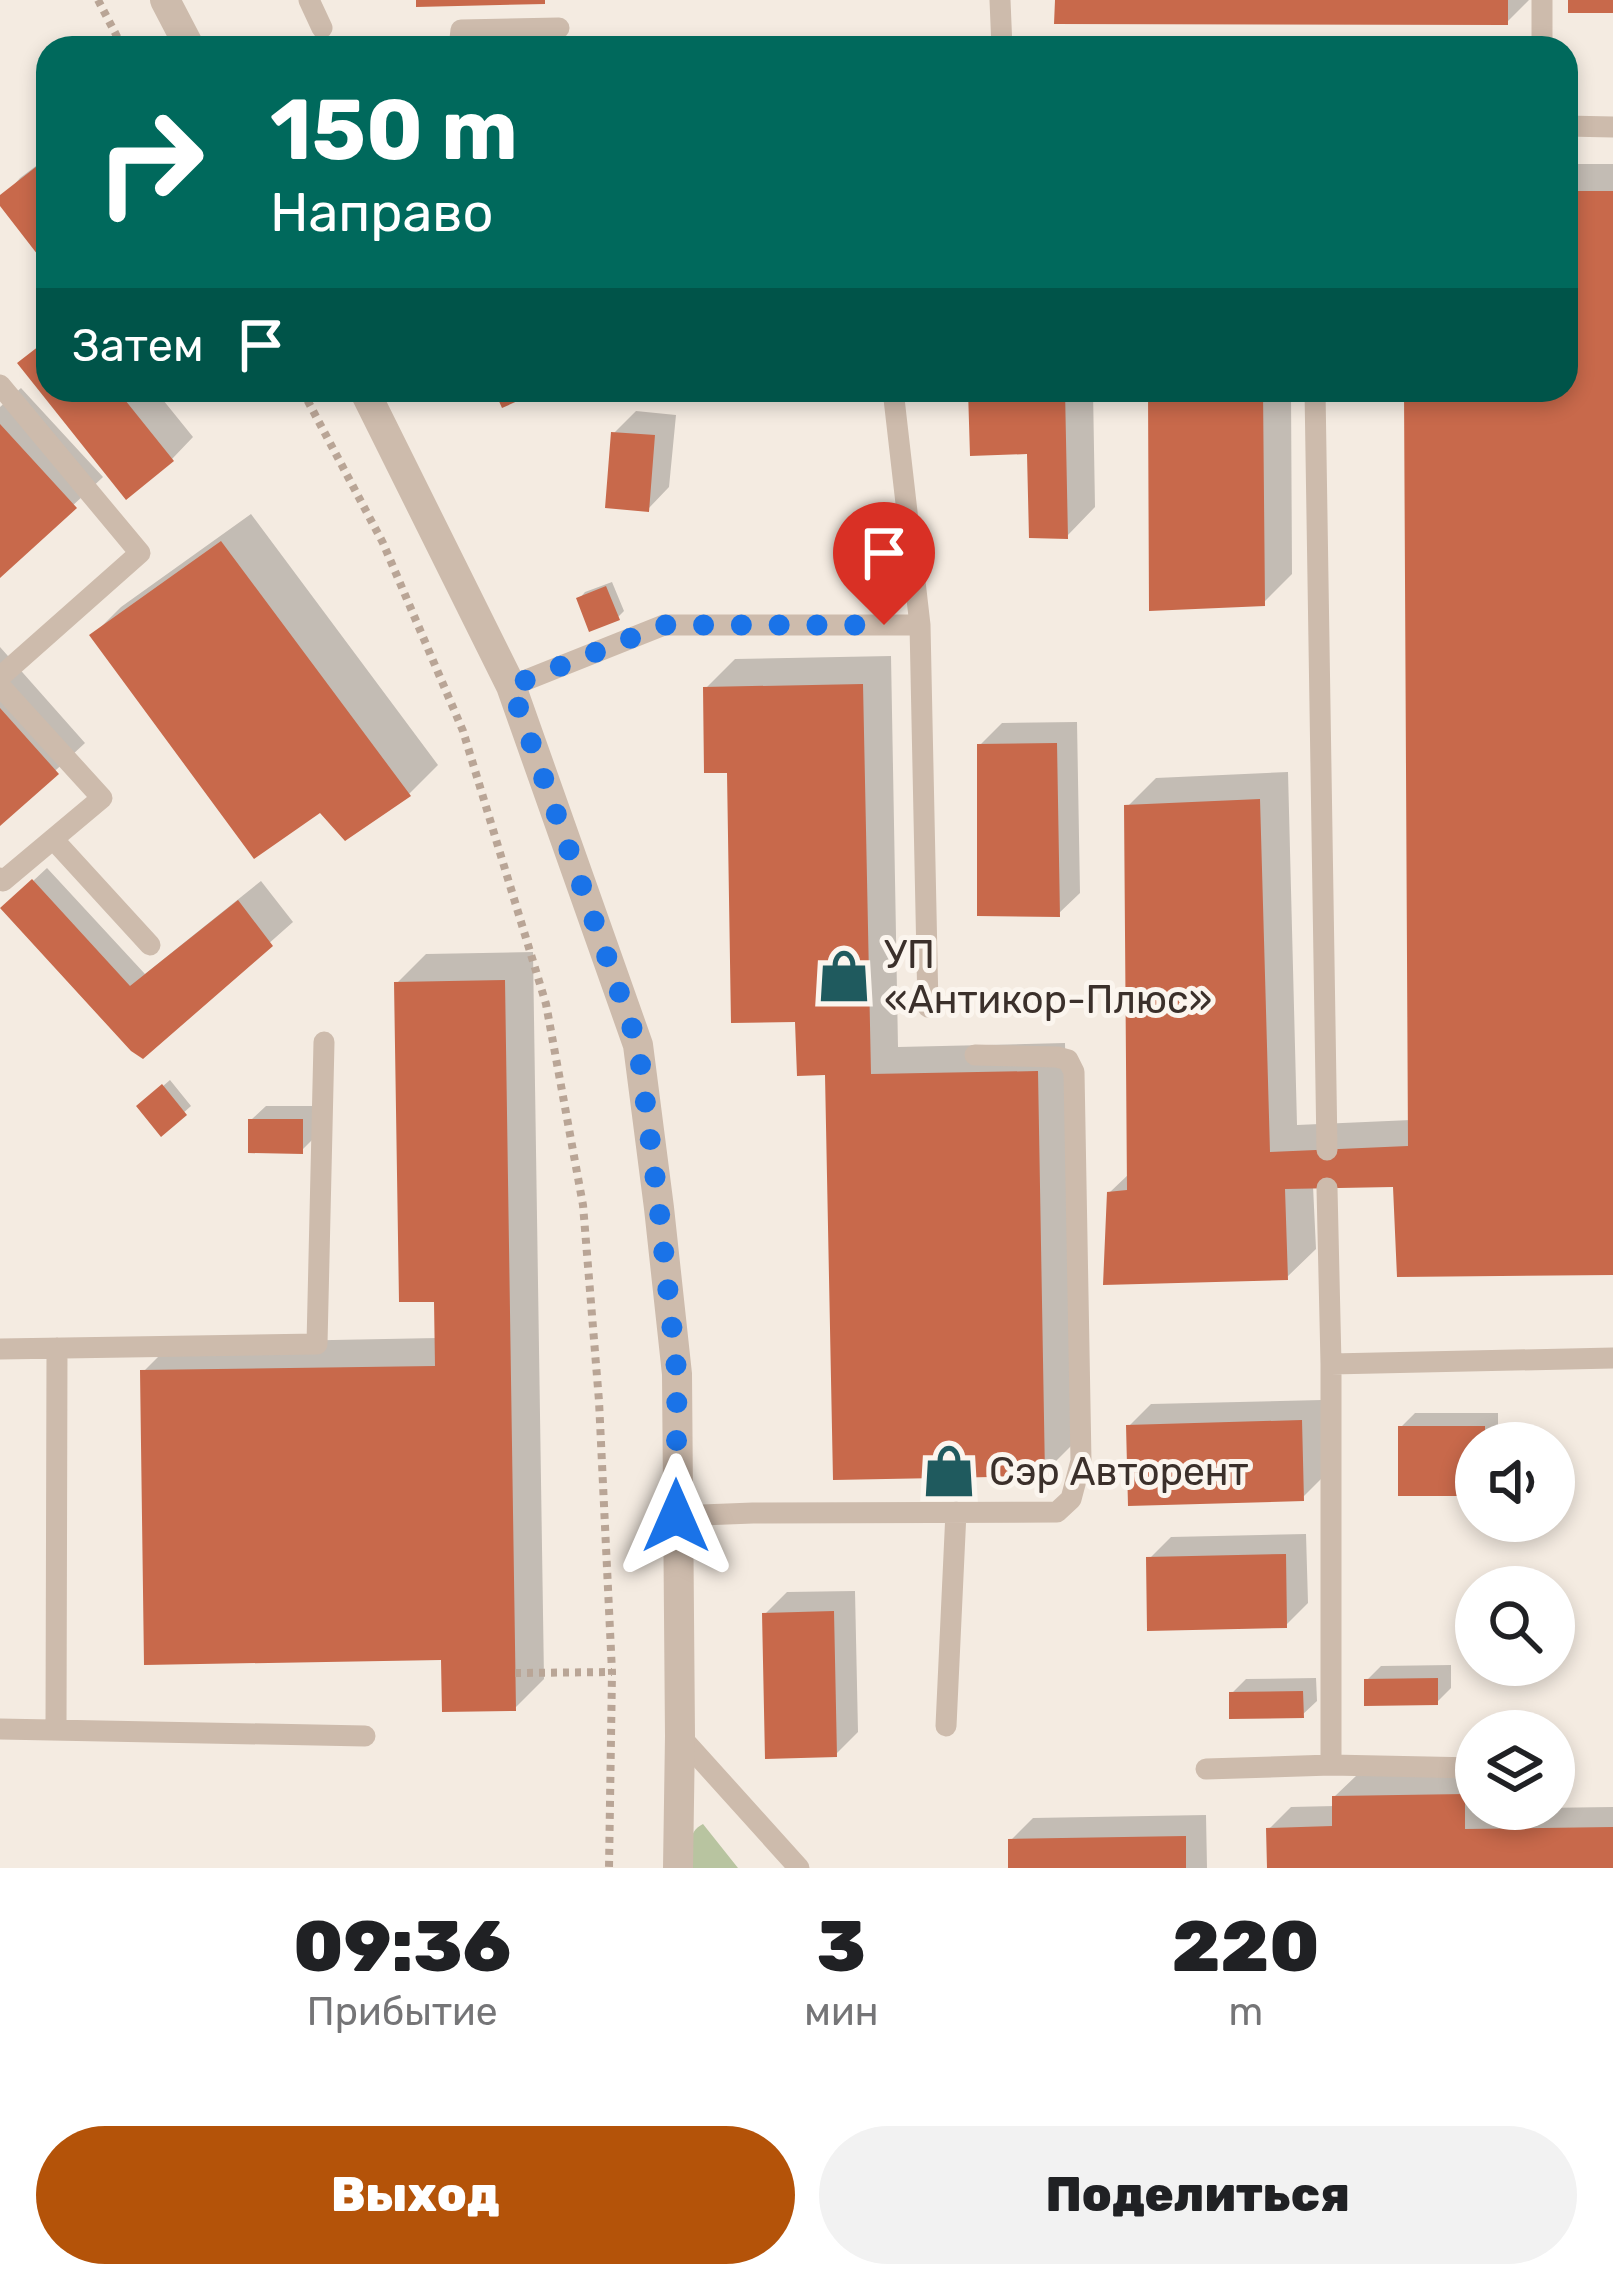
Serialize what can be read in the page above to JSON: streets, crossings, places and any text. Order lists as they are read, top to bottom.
{
  "places": {
    "shop": ["УП «Антикор-Плюс»", "Сэр Авторент"]
  },
  "page": {
    "turn": ["150 m", "Направо"],
    "then": "Затем",
    "eta": [
      "09:36",
      "Прибытие",
      "3",
      "мин",
      "220",
      "m"
    ],
    "buttons": ["Выход", "Поделиться"]
  }
}
